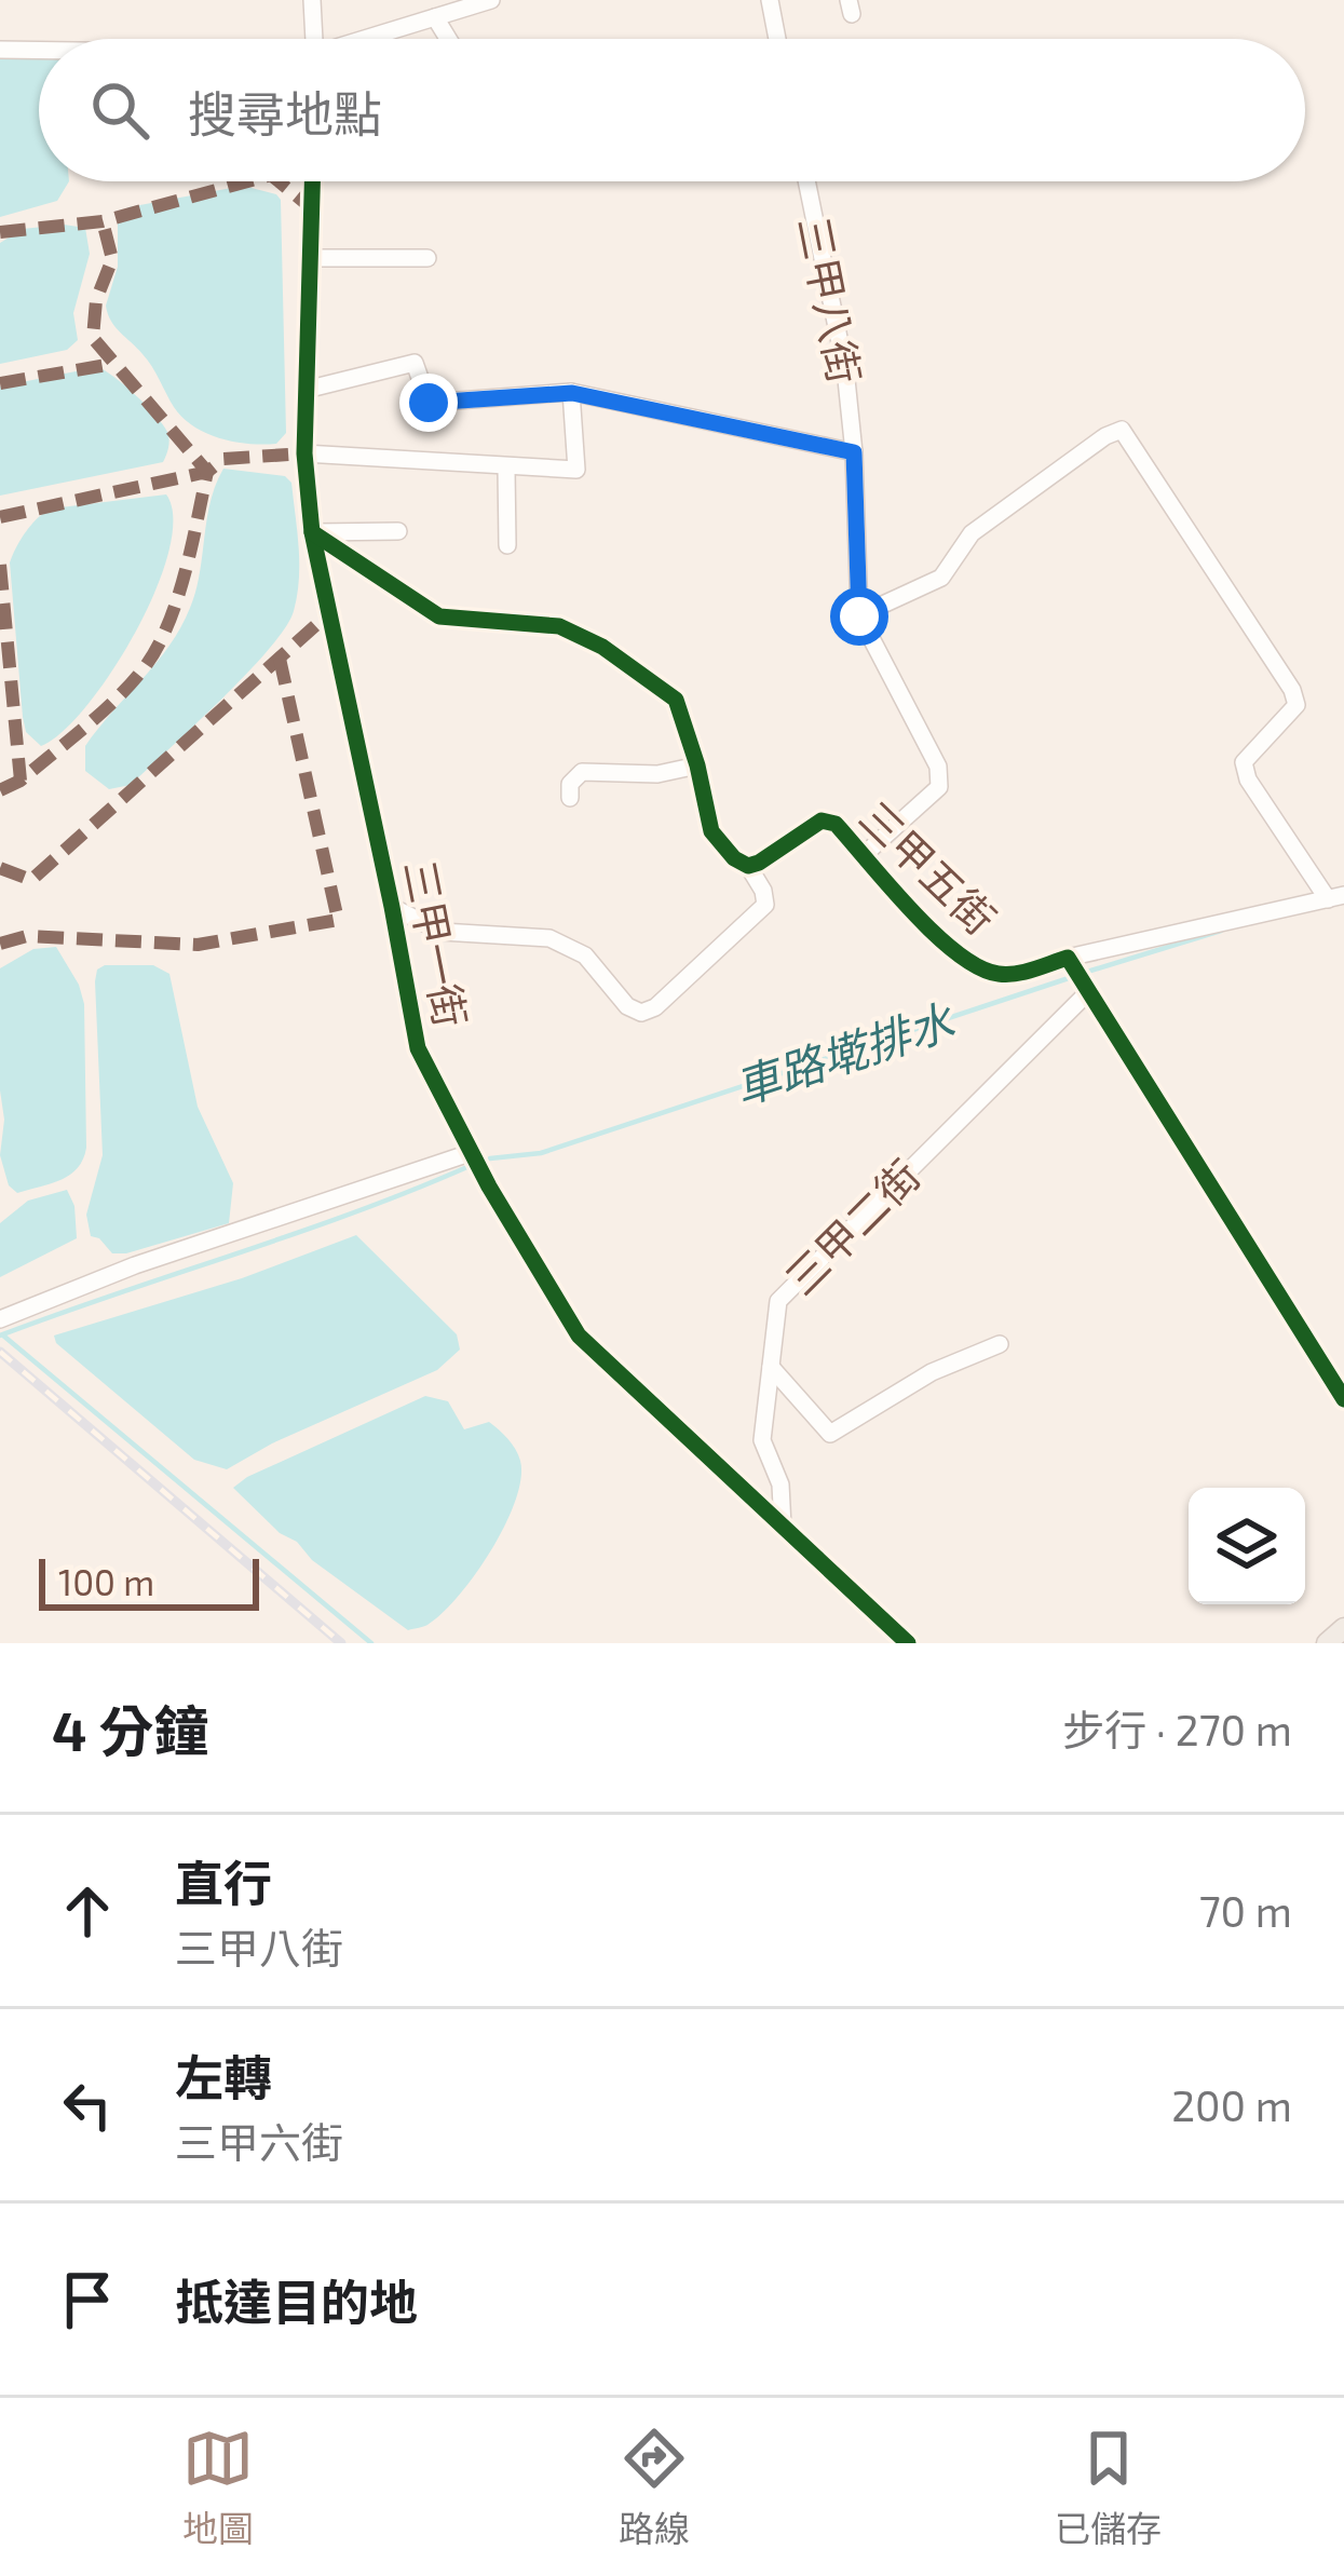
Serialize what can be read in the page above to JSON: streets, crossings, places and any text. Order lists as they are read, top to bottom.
{
  "streets": {
    "street": [
      "三甲八街",
      "三甲五街",
      "三甲一街",
      "三甲二街"
    ]
  },
  "crossings": [
    ["三甲八街", "三甲五街"],
    ["三甲一街", "三甲二街"]
  ],
  "water": ["車路墘排水"],
  "scale_bar": "100 m",
  "page": {
    "search": "搜尋地點",
    "scale": "100 m",
    "heading": ["4 分鐘", "步行 · 270 m"],
    "list": [
      ["直行", "三甲八街", "70 m"],
      ["左轉", "三甲六街", "200 m"],
      "抵達目的地"
    ],
    "nav": ["地圖", "路線", "已儲存"]
  }
}
